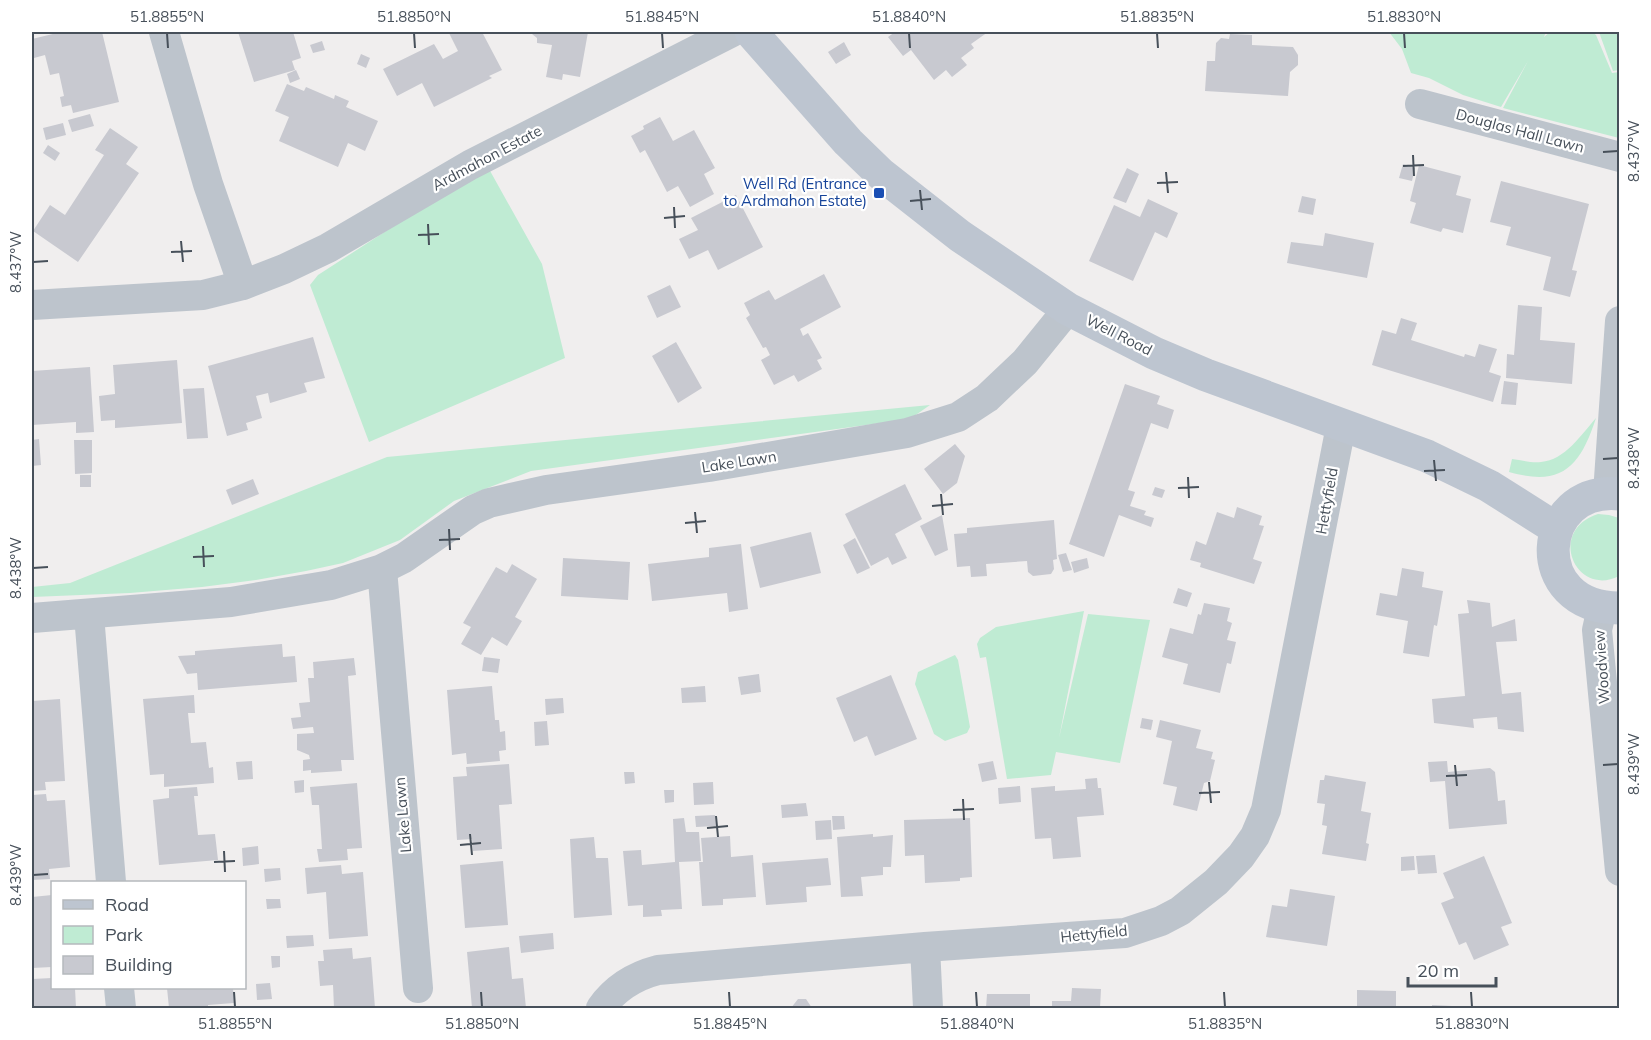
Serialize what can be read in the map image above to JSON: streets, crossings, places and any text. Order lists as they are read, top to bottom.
{
  "streets": {
    "main road": ["Well Road"],
    "street": [
      "Douglas Hall Lawn",
      "Ardmahon Estate",
      "Lake Lawn",
      "Hettyfield",
      "Woodview"
    ]
  },
  "crossings": [
    ["Well Road", "Lake Lawn"],
    ["Well Road", "Hettyfield"]
  ],
  "places": {
    "transit": ["Well Rd (Entrance to Ardmahon Estate)"]
  },
  "legend": ["Road", "Park", "Building"],
  "scale_bar": "20 m",
  "coordinates": [
    "51.8855°N",
    "51.8850°N",
    "51.8845°N",
    "51.8840°N",
    "51.8835°N",
    "51.8830°N",
    "8.437°W",
    "8.438°W",
    "8.439°W"
  ]
}
